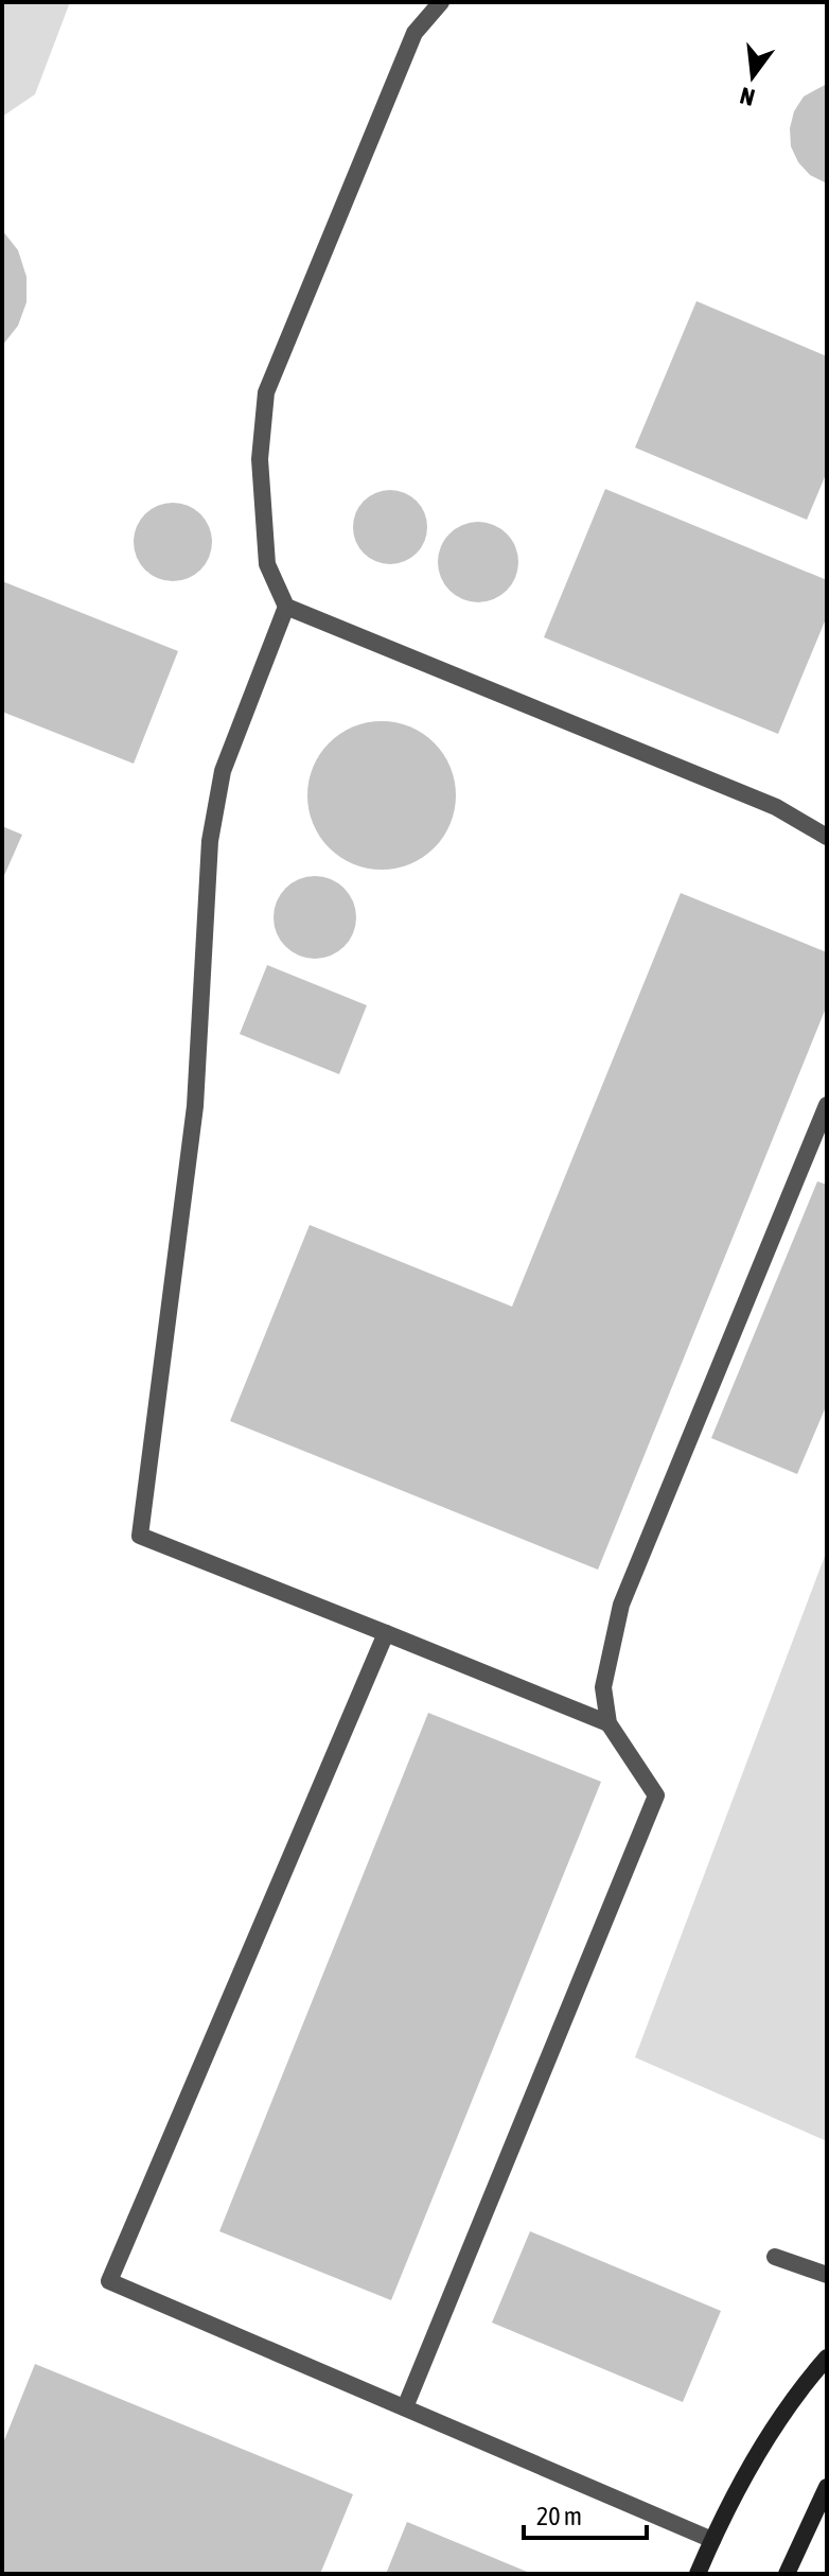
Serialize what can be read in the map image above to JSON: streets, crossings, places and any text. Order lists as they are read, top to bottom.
{
  "scale_bar": "20 m",
  "north": "bottom"
}
